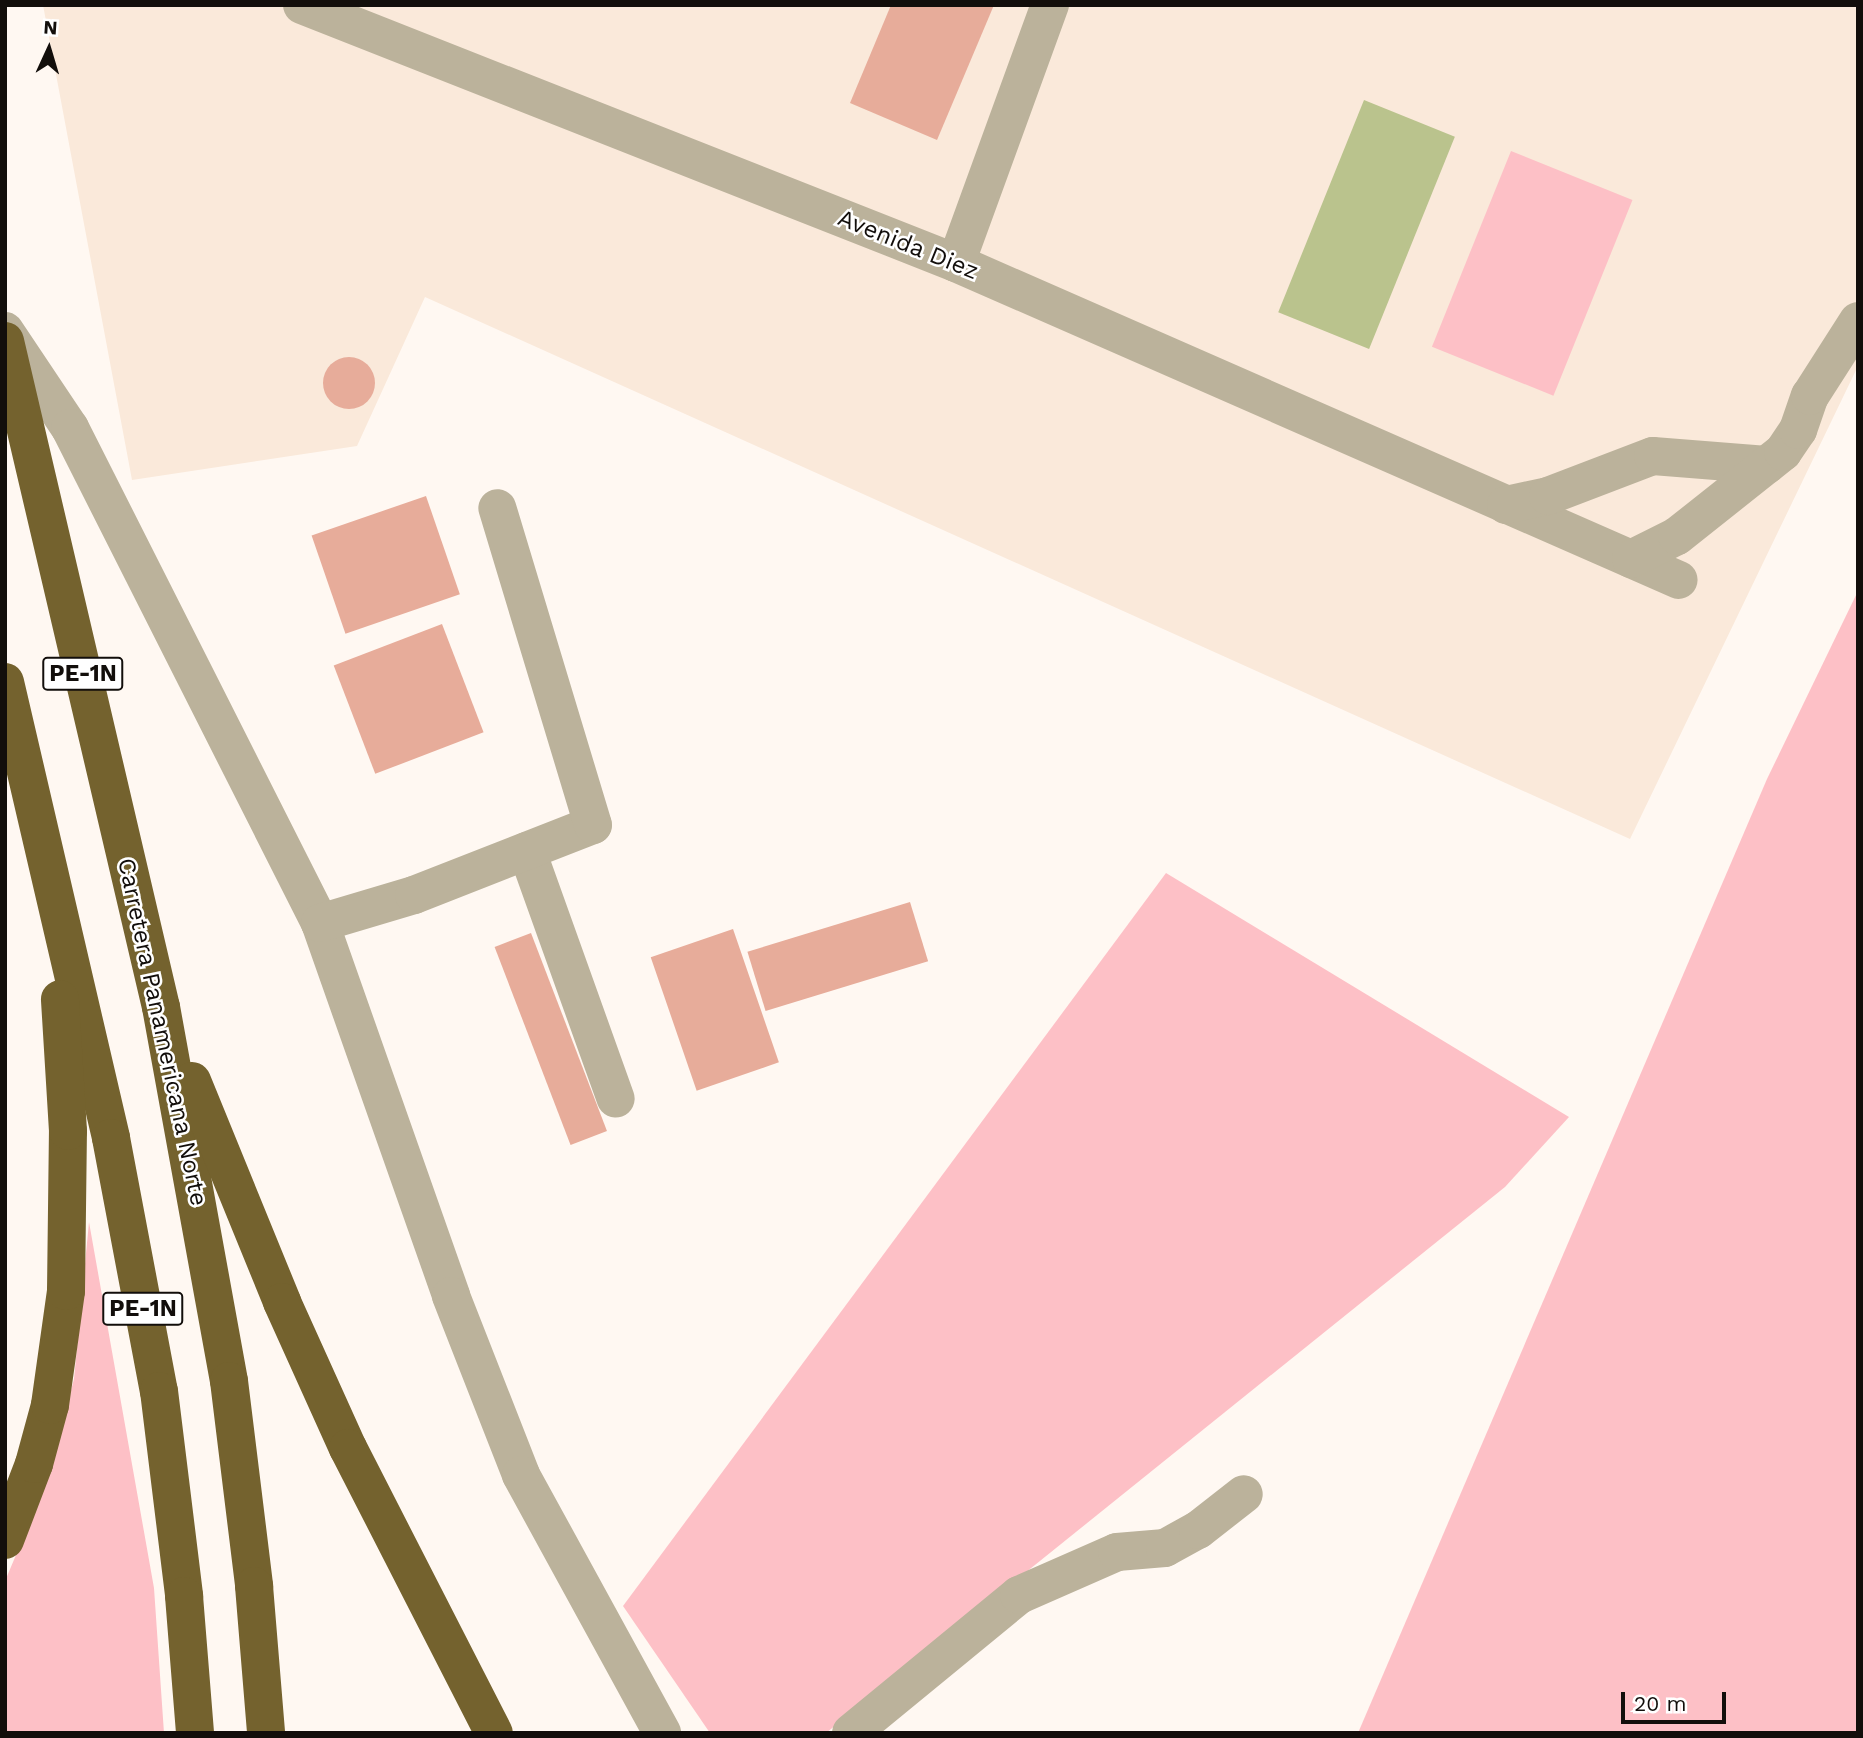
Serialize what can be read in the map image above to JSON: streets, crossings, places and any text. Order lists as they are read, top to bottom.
{
  "streets": {
    "highway": ["PE-1N", "Carretera Panamericana Norte"],
    "street": ["Avenida Diez"]
  },
  "scale_bar": "20 m",
  "north": "top"
}
